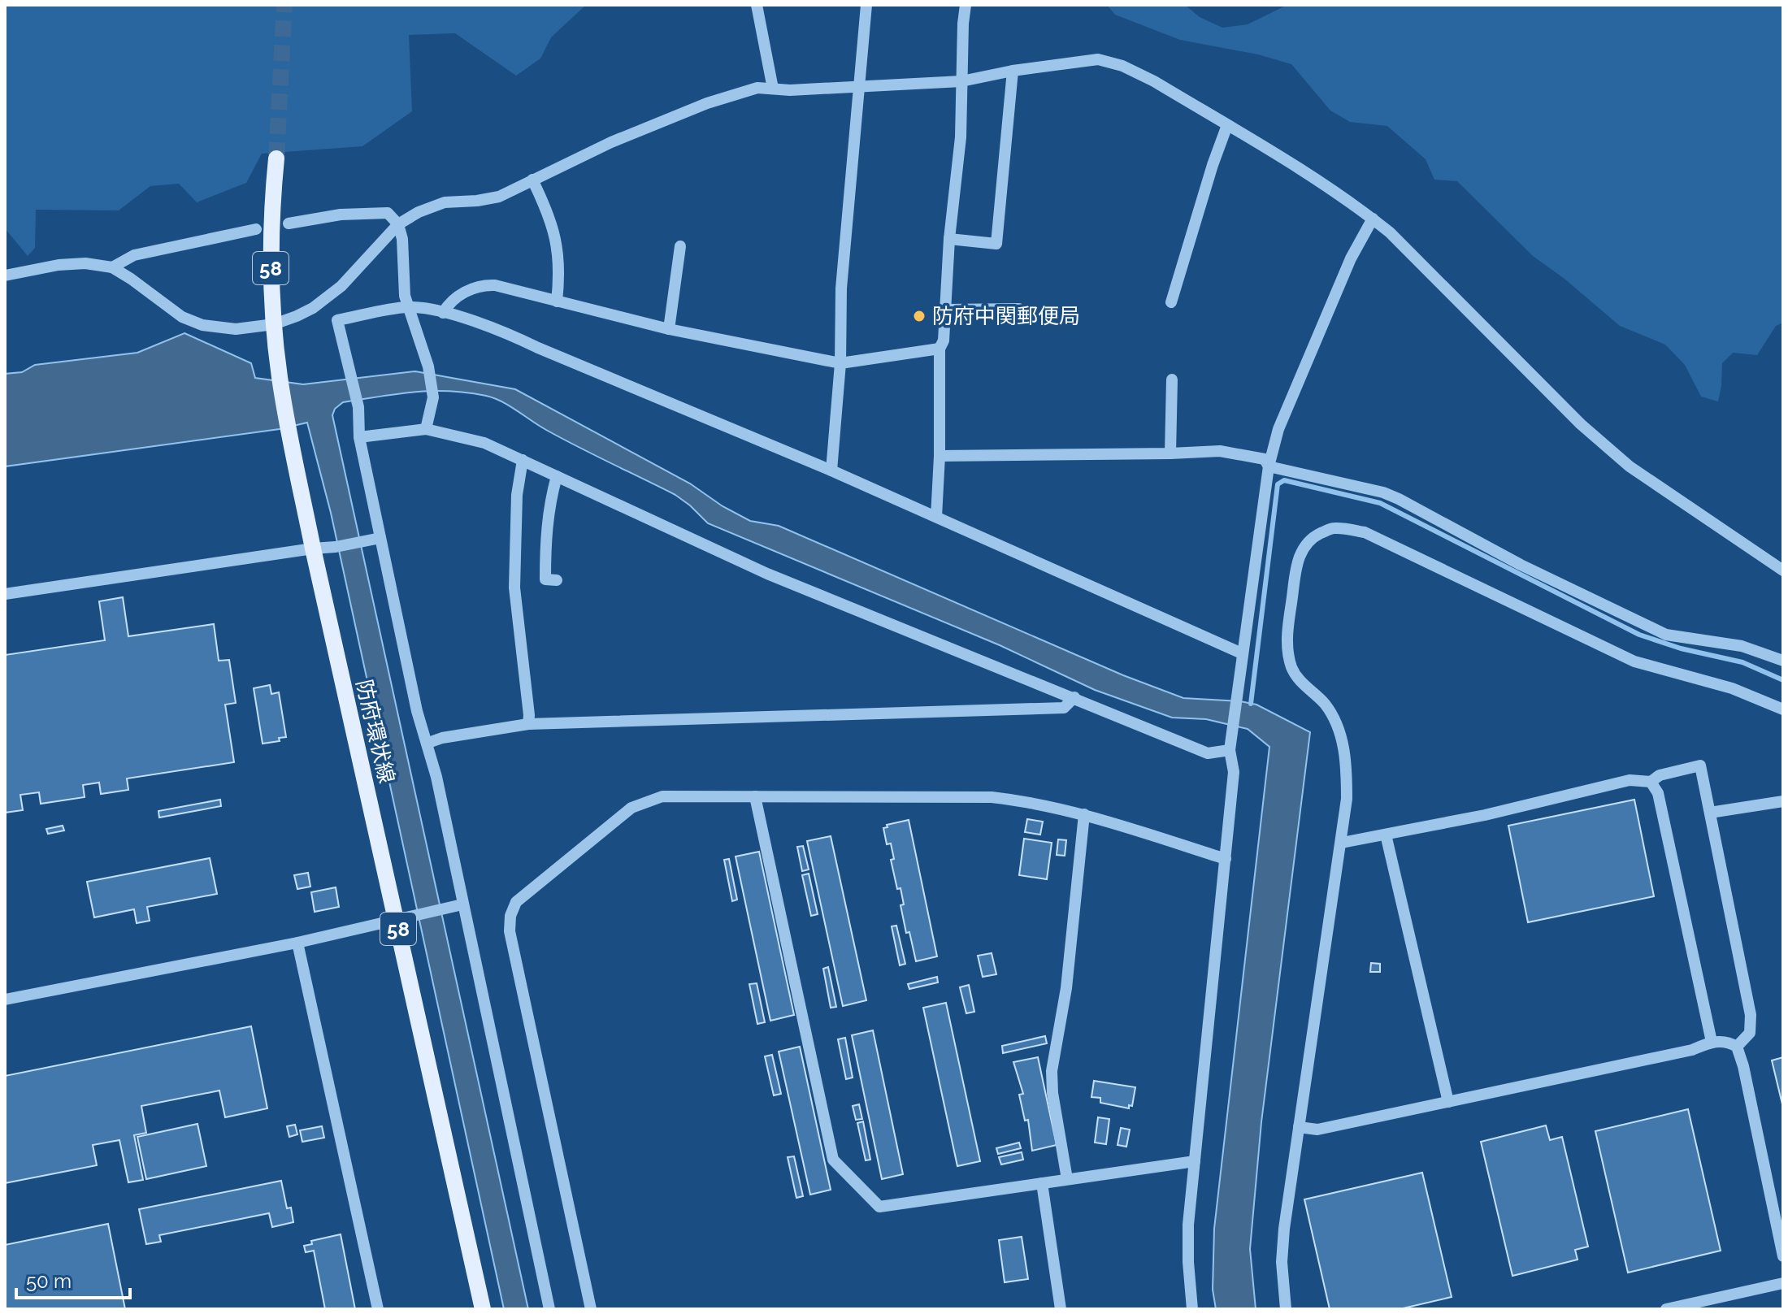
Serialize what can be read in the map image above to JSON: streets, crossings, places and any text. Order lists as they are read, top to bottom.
{
  "streets": {
    "main road": ["58", "防府環状線"]
  },
  "places": ["防府中関郵便局"],
  "scale_bar": "50 m"
}
